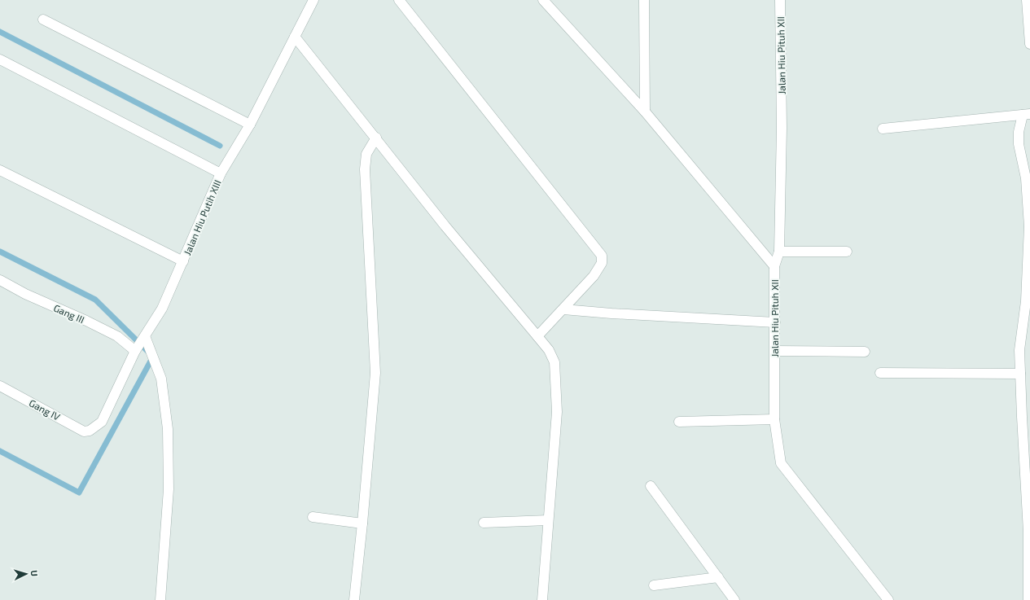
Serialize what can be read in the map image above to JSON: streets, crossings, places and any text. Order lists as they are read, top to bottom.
{
  "streets": {
    "street": [
      "Jalan Hiu Pituh XII",
      "Jalan Hiu Putih XIII",
      "Gang III",
      "Gang IV"
    ]
  },
  "crossings": [
    ["Jalan Hiu Putih XIII", "Gang III"],
    ["Jalan Hiu Putih XIII", "Gang IV"]
  ],
  "north": "right"
}
